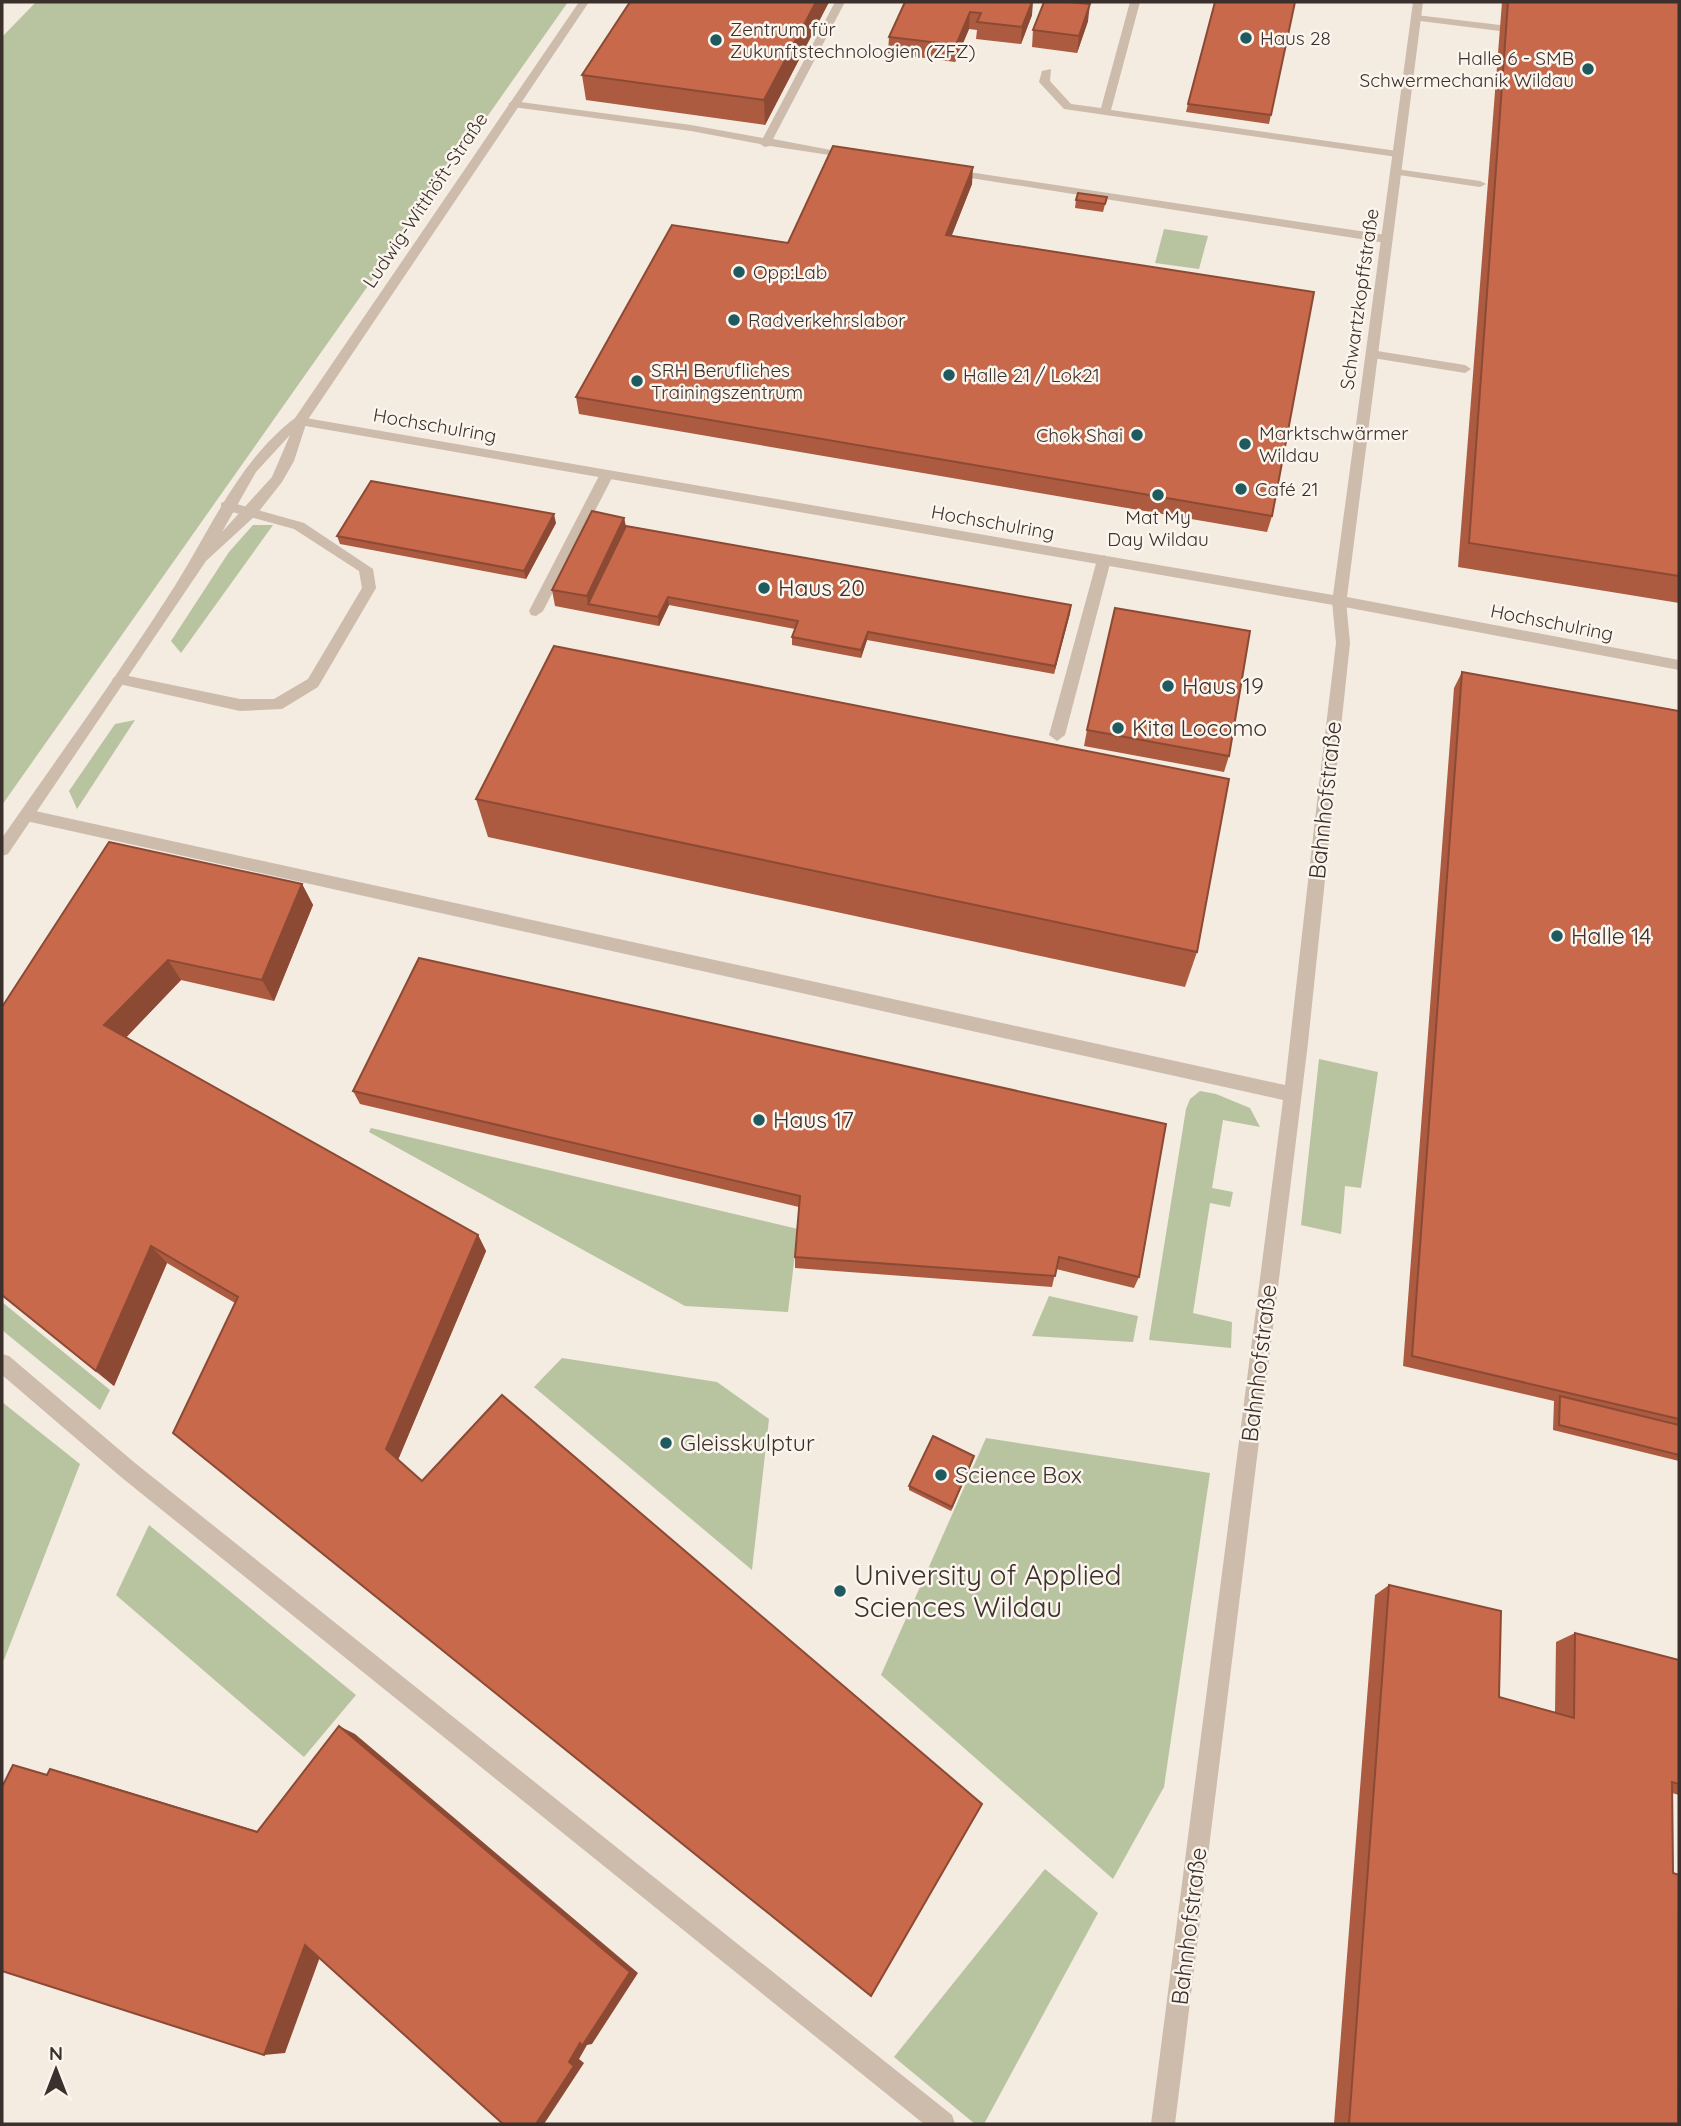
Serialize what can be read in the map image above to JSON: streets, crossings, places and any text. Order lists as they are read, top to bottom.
{
  "streets": {
    "street": [
      "Ludwig-Witthöft-Straße",
      "Schwartzkopffstraße",
      "Hochschulring",
      "Bahnhofstraße"
    ]
  },
  "crossings": [
    ["Ludwig-Witthöft-Straße", "Hochschulring"],
    ["Schwartzkopffstraße", "Hochschulring"],
    ["Schwartzkopffstraße", "Bahnhofstraße"],
    ["Hochschulring", "Bahnhofstraße"]
  ],
  "places": [
    "Haus 28",
    "Zentrum für Zukunftstechnologien (ZFZ)",
    "Halle 6 - SMB Schwermechanik Wildau",
    "Opp:Lab",
    "Radverkehrslabor",
    "Halle 21 / Lok21",
    "SRH Berufliches Trainingszentrum",
    "Chok Shai",
    "Marktschwärmer Wildau",
    "Café 21",
    "Mat My Day Wildau",
    "Haus 20",
    "Haus 19",
    "Kita Locomo",
    "Halle 14",
    "Haus 17",
    "Gleisskulptur",
    "Science Box",
    "University of Applied Sciences Wildau"
  ],
  "north": "top"
}
